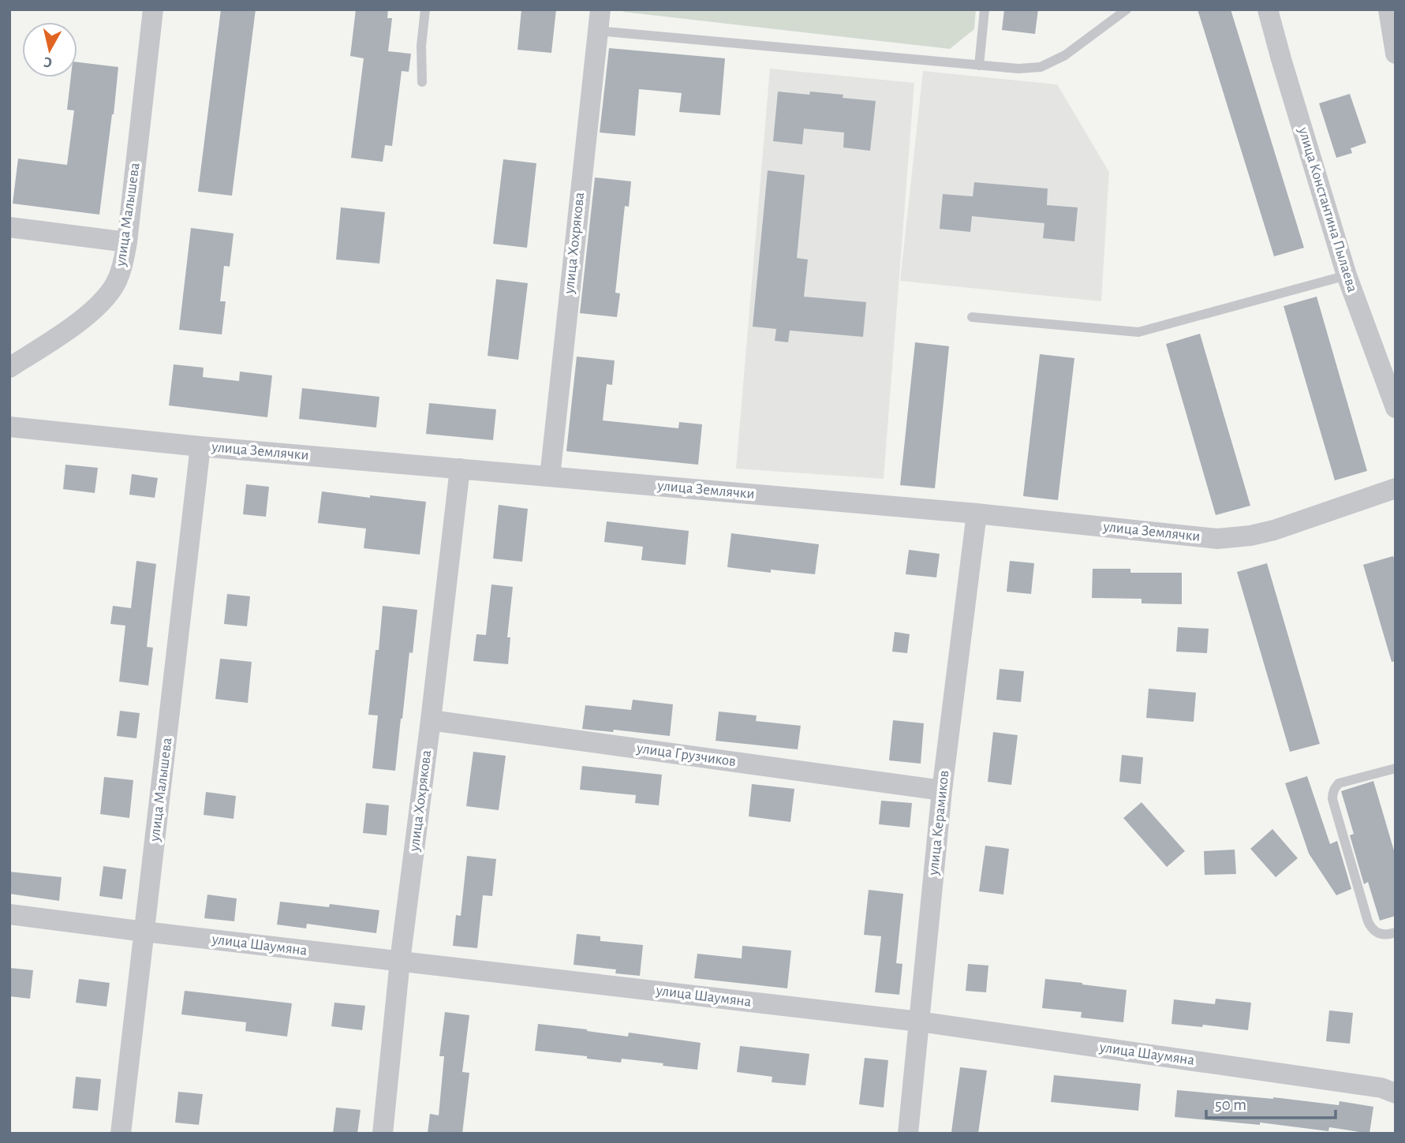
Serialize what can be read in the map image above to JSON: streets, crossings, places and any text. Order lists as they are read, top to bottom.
{
  "streets": {
    "street": [
      "улица Константина Пылаева",
      "улица Малышева",
      "улица Хохрякова",
      "улица Землячки",
      "улица Грузчиков",
      "улица Керамиков",
      "улица Шаумяна"
    ]
  },
  "crossings": [
    ["улица Малышева", "улица Землячки"],
    ["улица Малышева", "улица Шаумяна"],
    ["улица Хохрякова", "улица Землячки"],
    ["улица Хохрякова", "улица Грузчиков"],
    ["улица Хохрякова", "улица Шаумяна"],
    ["улица Землячки", "улица Керамиков"],
    ["улица Грузчиков", "улица Керамиков"],
    ["улица Керамиков", "улица Шаумяна"]
  ],
  "scale_bar": "50 m",
  "north": "bottom"
}
